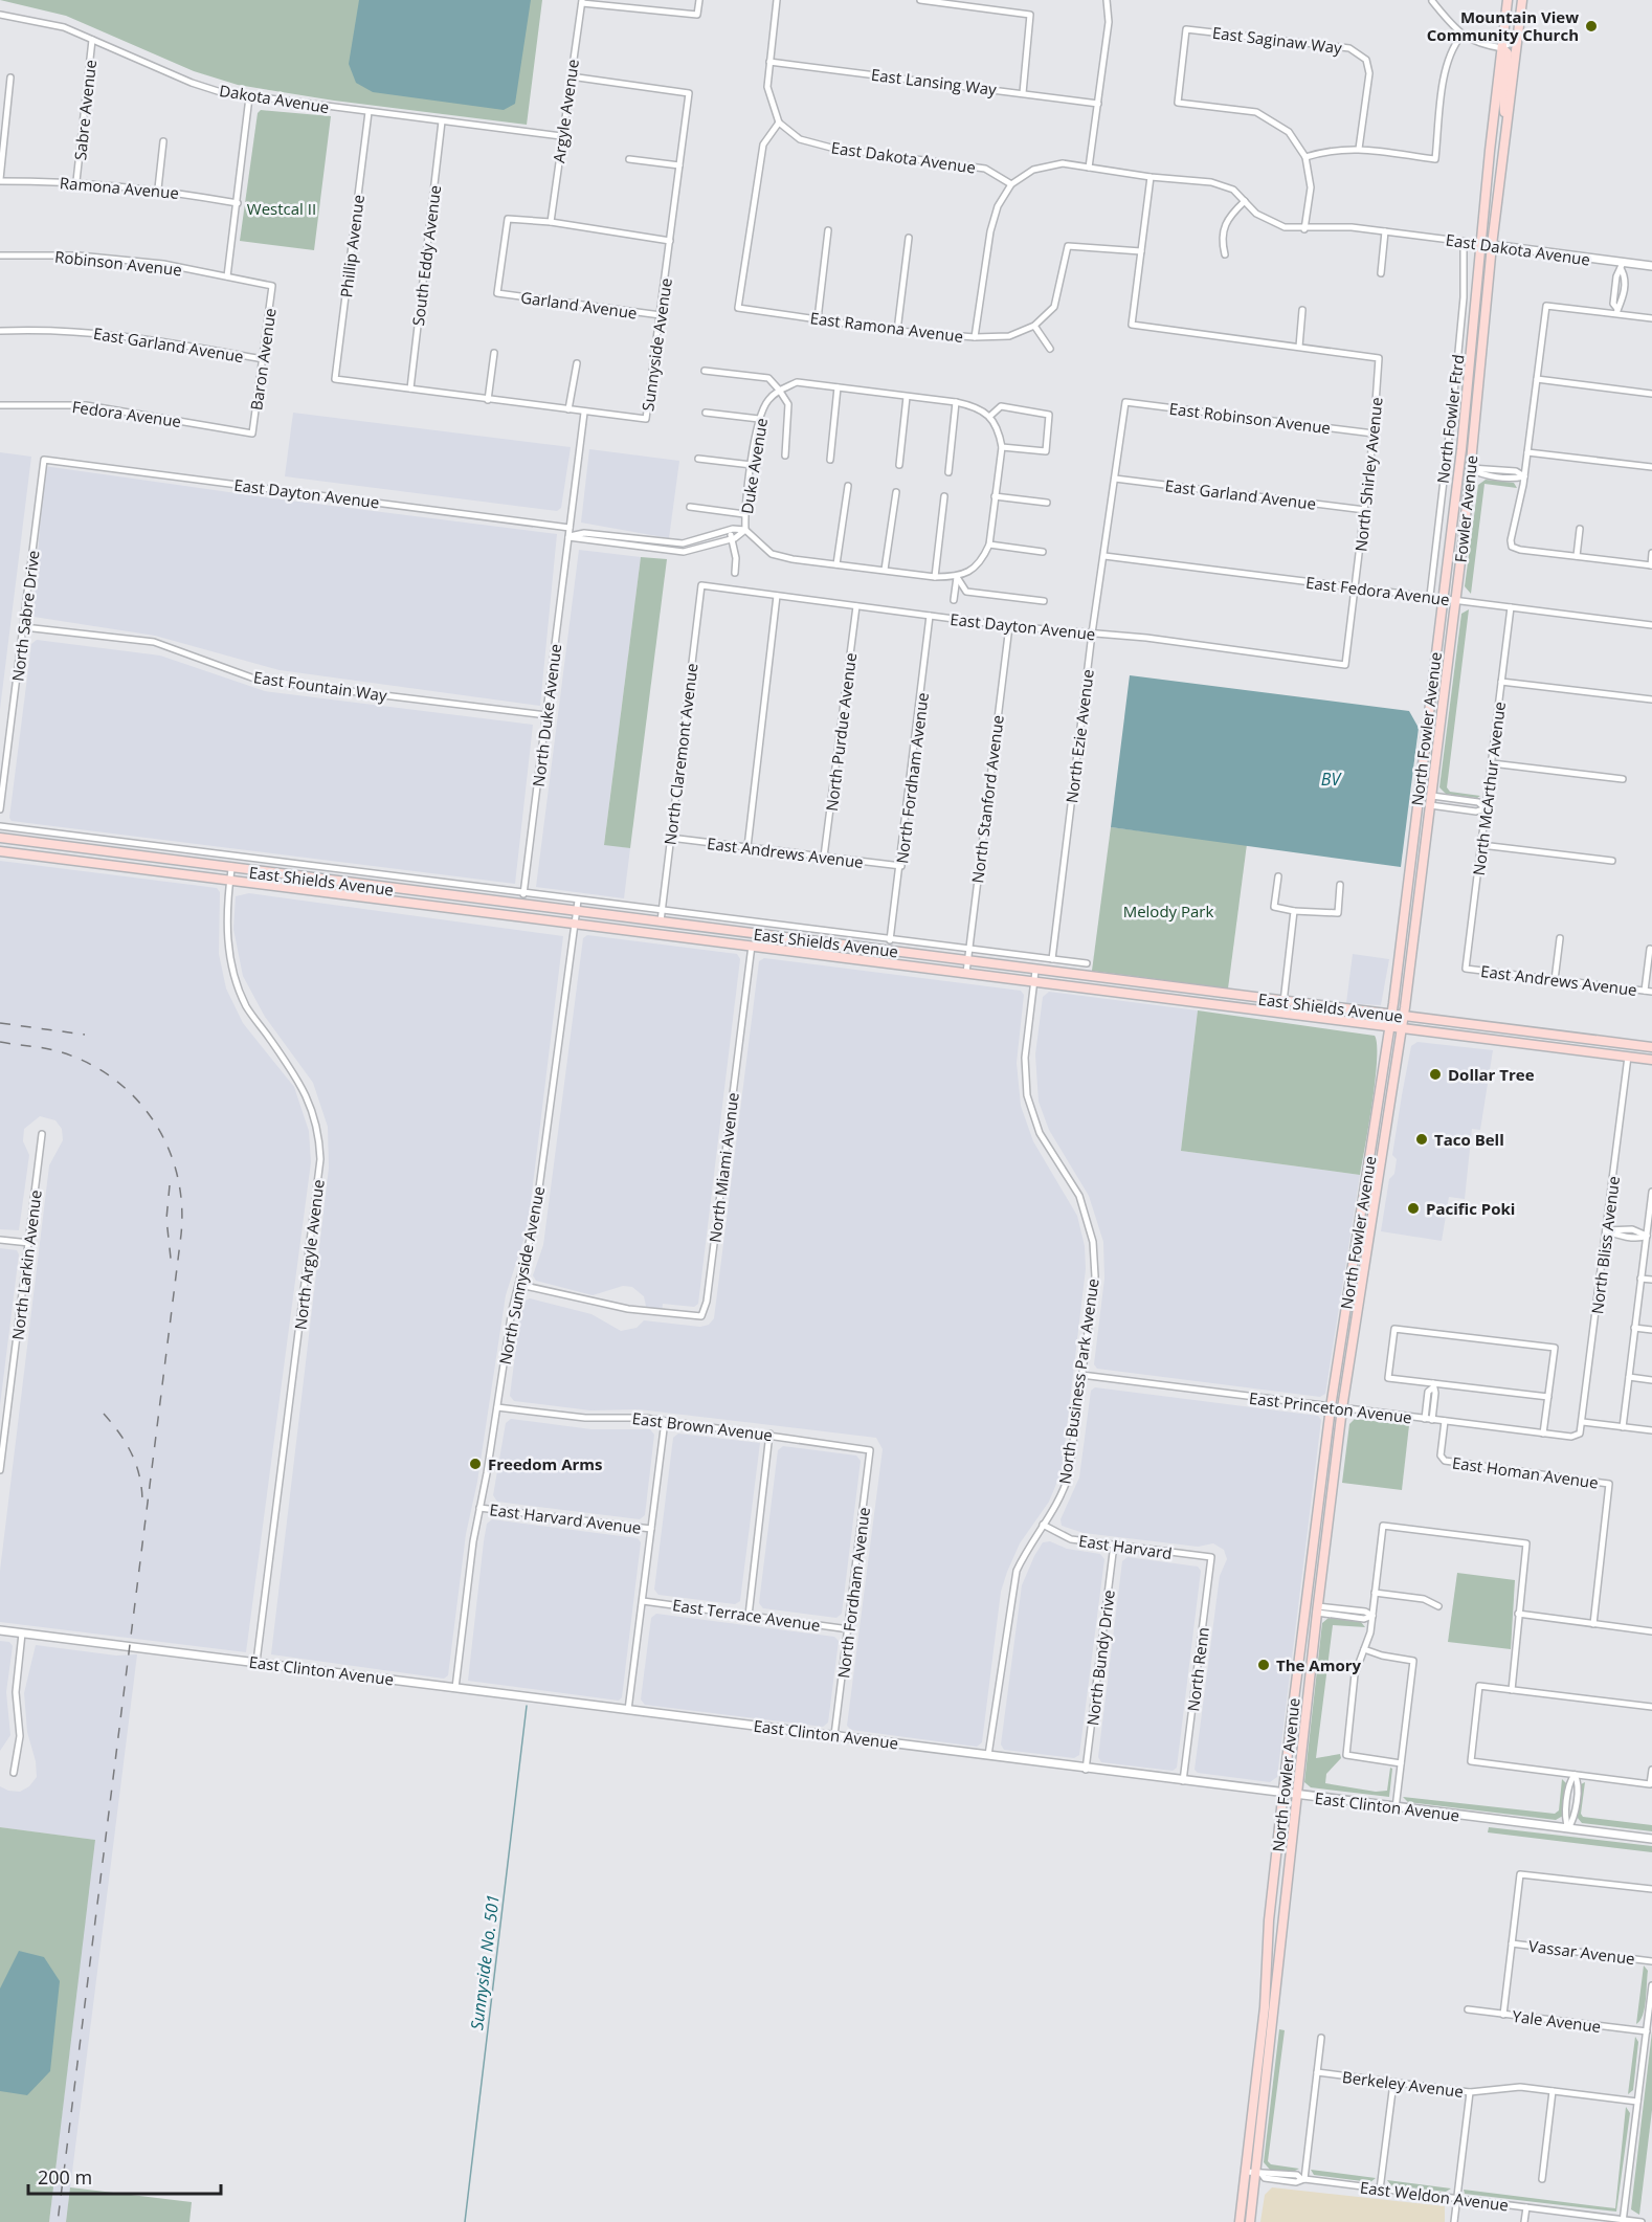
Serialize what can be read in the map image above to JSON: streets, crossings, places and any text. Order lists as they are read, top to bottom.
{
  "streets": {
    "main road": ["Fowler Avenue", "North Fowler Avenue", "East Shields Avenue"],
    "street": [
      "East Saginaw Way",
      "East Lansing Way",
      "Dakota Avenue",
      "Sabre Avenue",
      "Argyle Avenue",
      "East Dakota Avenue",
      "Ramona Avenue",
      "Phillip Avenue",
      "South Eddy Avenue",
      "Robinson Avenue",
      "Garland Avenue",
      "East Ramona Avenue",
      "East Garland Avenue",
      "Sunnyside Avenue",
      "Baron Avenue",
      "Fedora Avenue",
      "East Robinson Avenue",
      "North Fowler Ftrd",
      "Duke Avenue",
      "North Shirley Avenue",
      "East Dayton Avenue",
      "East Fedora Avenue",
      "North Sabre Drive",
      "East Fountain Way",
      "North Duke Avenue",
      "North Purdue Avenue",
      "North Ezie Avenue",
      "North Claremont Avenue",
      "North Fordham Avenue",
      "North McArthur Avenue",
      "North Stanford Avenue",
      "East Andrews Avenue",
      "North Miami Avenue",
      "North Bliss Avenue",
      "North Argyle Avenue",
      "North Larkin Avenue",
      "North Sunnyside Avenue",
      "North Business Park Avenue",
      "East Princeton Avenue",
      "East Brown Avenue",
      "East Homan Avenue",
      "East Harvard Avenue",
      "East Harvard",
      "East Terrace Avenue",
      "North Bundy Drive",
      "North Renn",
      "East Clinton Avenue",
      "Vassar Avenue",
      "Yale Avenue",
      "Berkeley Avenue",
      "East Weldon Avenue"
    ]
  },
  "crossings": [
    ["Dakota Avenue", "Sabre Avenue"],
    ["Dakota Avenue", "Argyle Avenue"],
    ["Dakota Avenue", "Phillip Avenue"],
    ["Dakota Avenue", "South Eddy Avenue"],
    ["Sabre Avenue", "Ramona Avenue"],
    ["Argyle Avenue", "Garland Avenue"],
    ["Argyle Avenue", "Sunnyside Avenue"],
    ["East Dakota Avenue", "East Ramona Avenue"],
    ["East Dakota Avenue", "North Fowler Ftrd"],
    ["East Dakota Avenue", "Fowler Avenue"],
    ["East Dakota Avenue", "North Fowler Avenue"],
    ["Phillip Avenue", "South Eddy Avenue"],
    ["Robinson Avenue", "Baron Avenue"],
    ["Garland Avenue", "Sunnyside Avenue"],
    ["East Garland Avenue", "Baron Avenue"],
    ["East Garland Avenue", "North Shirley Avenue"],
    ["East Garland Avenue", "North Ezie Avenue"],
    ["Baron Avenue", "Fedora Avenue"],
    ["East Robinson Avenue", "North Shirley Avenue"],
    ["East Robinson Avenue", "North Ezie Avenue"],
    ["North Fowler Ftrd", "East Fedora Avenue"],
    ["North Shirley Avenue", "East Dayton Avenue"],
    ["North Shirley Avenue", "East Fedora Avenue"],
    ["East Dayton Avenue", "North Sabre Drive"],
    ["East Dayton Avenue", "North Duke Avenue"],
    ["East Dayton Avenue", "North Purdue Avenue"],
    ["East Dayton Avenue", "North Ezie Avenue"],
    ["East Dayton Avenue", "North Claremont Avenue"],
    ["East Dayton Avenue", "North Fordham Avenue"],
    ["East Dayton Avenue", "North Stanford Avenue"],
    ["Fowler Avenue", "East Fedora Avenue"],
    ["Fowler Avenue", "North Fowler Avenue"],
    ["Fowler Avenue", "East Shields Avenue"],
    ["East Fedora Avenue", "North Fowler Avenue"],
    ["East Fedora Avenue", "North Ezie Avenue"],
    ["East Fedora Avenue", "North McArthur Avenue"],
    ["North Sabre Drive", "East Fountain Way"],
    ["East Fountain Way", "North Duke Avenue"],
    ["North Duke Avenue", "East Shields Avenue"],
    ["North Fowler Avenue", "East Shields Avenue"],
    ["North Fowler Avenue", "East Princeton Avenue"],
    ["North Fowler Avenue", "East Clinton Avenue"],
    ["North Fowler Avenue", "East Weldon Avenue"],
    ["North Purdue Avenue", "East Andrews Avenue"],
    ["North Ezie Avenue", "East Shields Avenue"],
    ["North Claremont Avenue", "East Andrews Avenue"],
    ["North Claremont Avenue", "East Shields Avenue"],
    ["North Fordham Avenue", "East Andrews Avenue"],
    ["North Fordham Avenue", "East Shields Avenue"],
    ["North Fordham Avenue", "East Brown Avenue"],
    ["North Fordham Avenue", "East Terrace Avenue"],
    ["North Fordham Avenue", "East Clinton Avenue"],
    ["North McArthur Avenue", "East Andrews Avenue"],
    ["North Stanford Avenue", "East Shields Avenue"],
    ["East Shields Avenue", "North Miami Avenue"],
    ["East Shields Avenue", "North Bliss Avenue"],
    ["East Shields Avenue", "North Argyle Avenue"],
    ["East Shields Avenue", "North Sunnyside Avenue"],
    ["East Shields Avenue", "North Business Park Avenue"],
    ["North Miami Avenue", "North Sunnyside Avenue"],
    ["North Bliss Avenue", "East Princeton Avenue"],
    ["North Argyle Avenue", "East Clinton Avenue"],
    ["North Sunnyside Avenue", "East Brown Avenue"],
    ["North Sunnyside Avenue", "East Harvard Avenue"],
    ["North Sunnyside Avenue", "East Clinton Avenue"],
    ["North Business Park Avenue", "East Princeton Avenue"],
    ["North Business Park Avenue", "East Harvard"],
    ["North Business Park Avenue", "East Clinton Avenue"],
    ["East Princeton Avenue", "East Homan Avenue"],
    ["East Harvard", "North Bundy Drive"],
    ["East Harvard", "North Renn"],
    ["North Bundy Drive", "East Clinton Avenue"],
    ["North Renn", "East Clinton Avenue"]
  ],
  "water": ["BV", "Sunnyside No. 501"],
  "parks": ["Westcal II", "Melody Park"],
  "places": [
    "Mountain View Community Church",
    "Dollar Tree",
    "Taco Bell",
    "Pacific Poki",
    "Freedom Arms",
    "The Amory"
  ],
  "scale_bar": "200 m"
}
